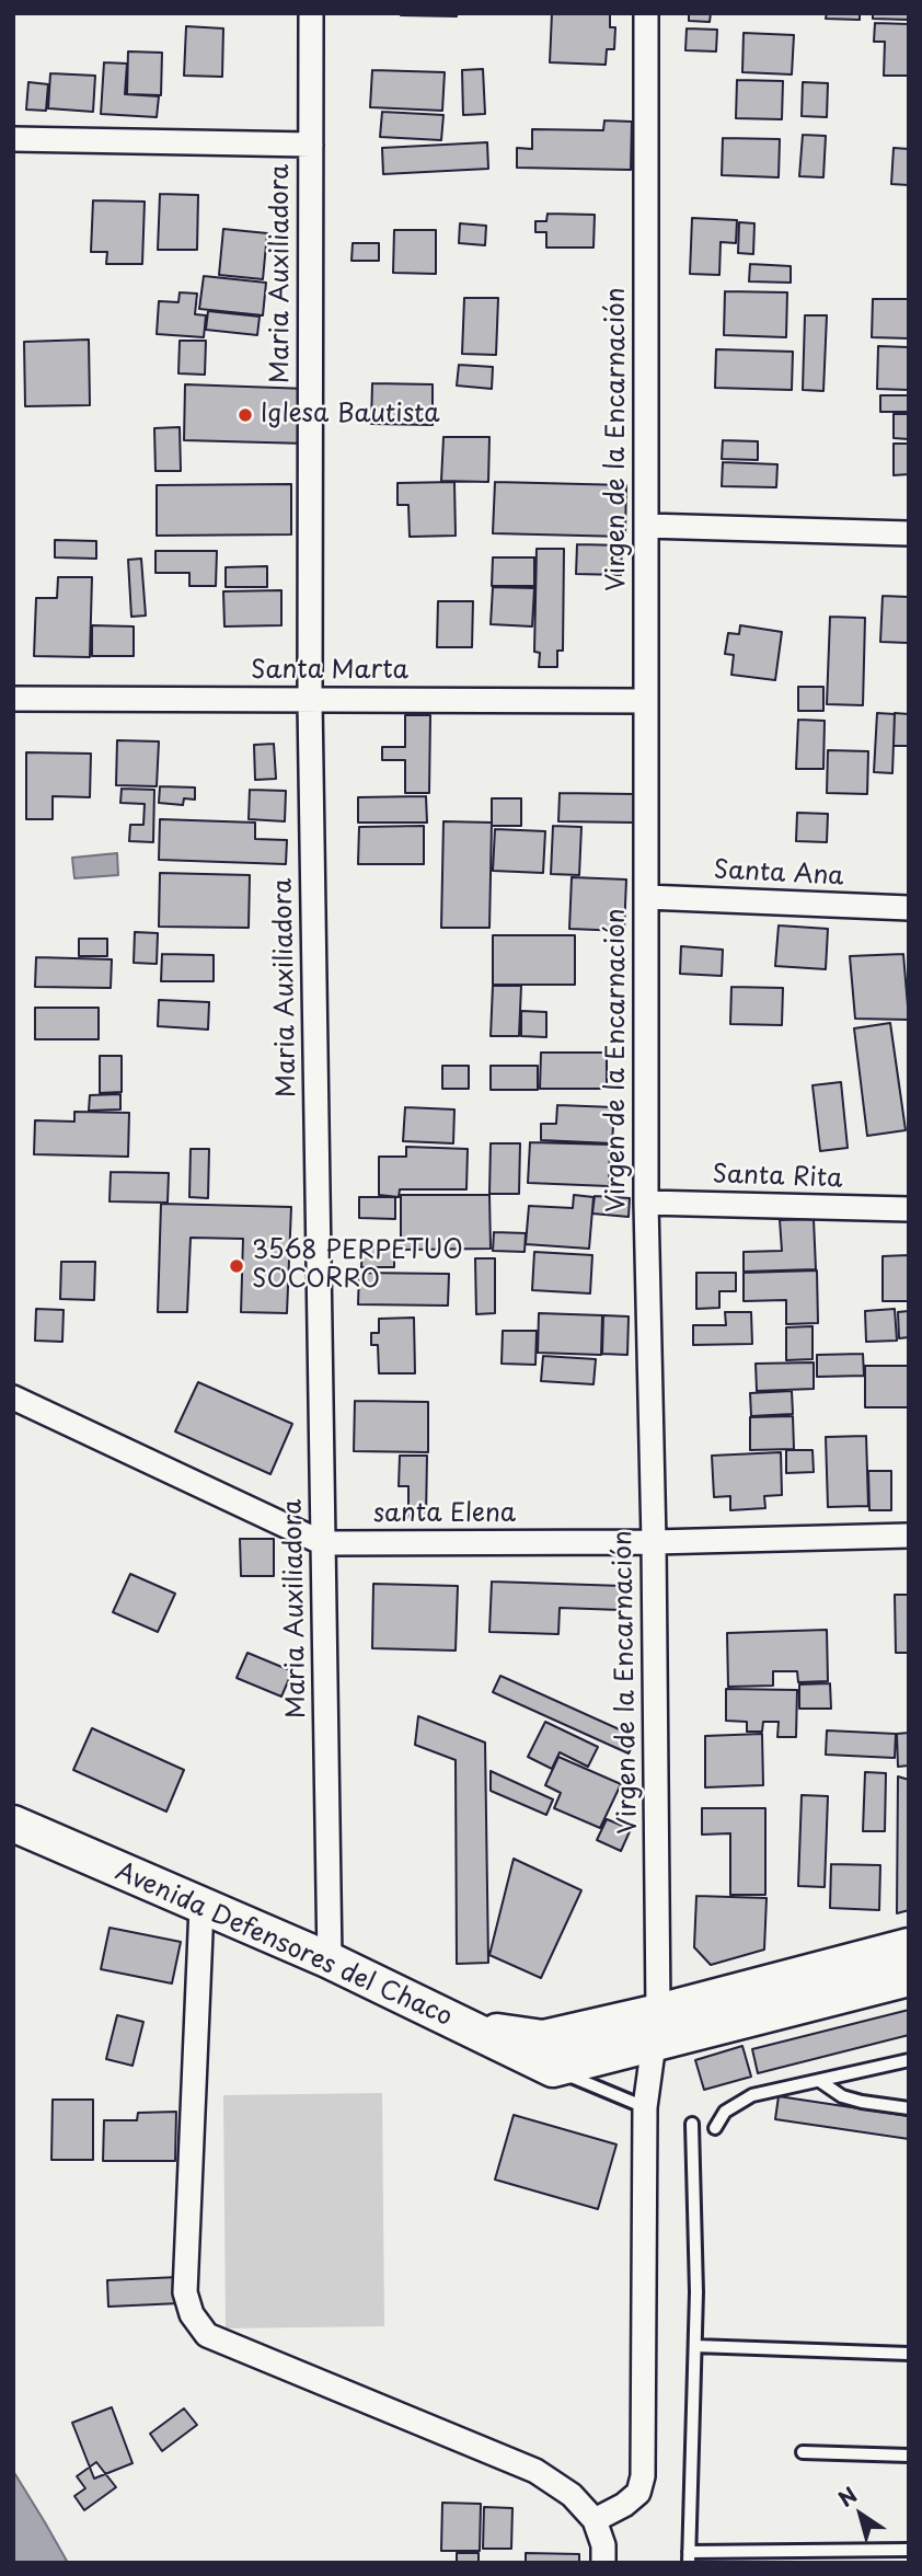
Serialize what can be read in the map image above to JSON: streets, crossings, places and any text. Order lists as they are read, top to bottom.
{
  "streets": {
    "main road": ["Avenida Defensores del Chaco"],
    "street": [
      "Maria Auxiliadora",
      "Virgen de la Encarnación",
      "Santa Marta",
      "Santa Ana",
      "Santa Rita",
      "santa Elena"
    ]
  },
  "crossings": [
    ["Maria Auxiliadora", "Santa Marta"],
    ["Maria Auxiliadora", "santa Elena"],
    ["Maria Auxiliadora", "Avenida Defensores del Chaco"],
    ["Virgen de la Encarnación", "Santa Marta"],
    ["Virgen de la Encarnación", "Santa Ana"],
    ["Virgen de la Encarnación", "Santa Rita"],
    ["Virgen de la Encarnación", "santa Elena"]
  ],
  "places": ["Iglesa Bautista", "3568 PERPETUO SOCORRO"],
  "north": "top left"
}
